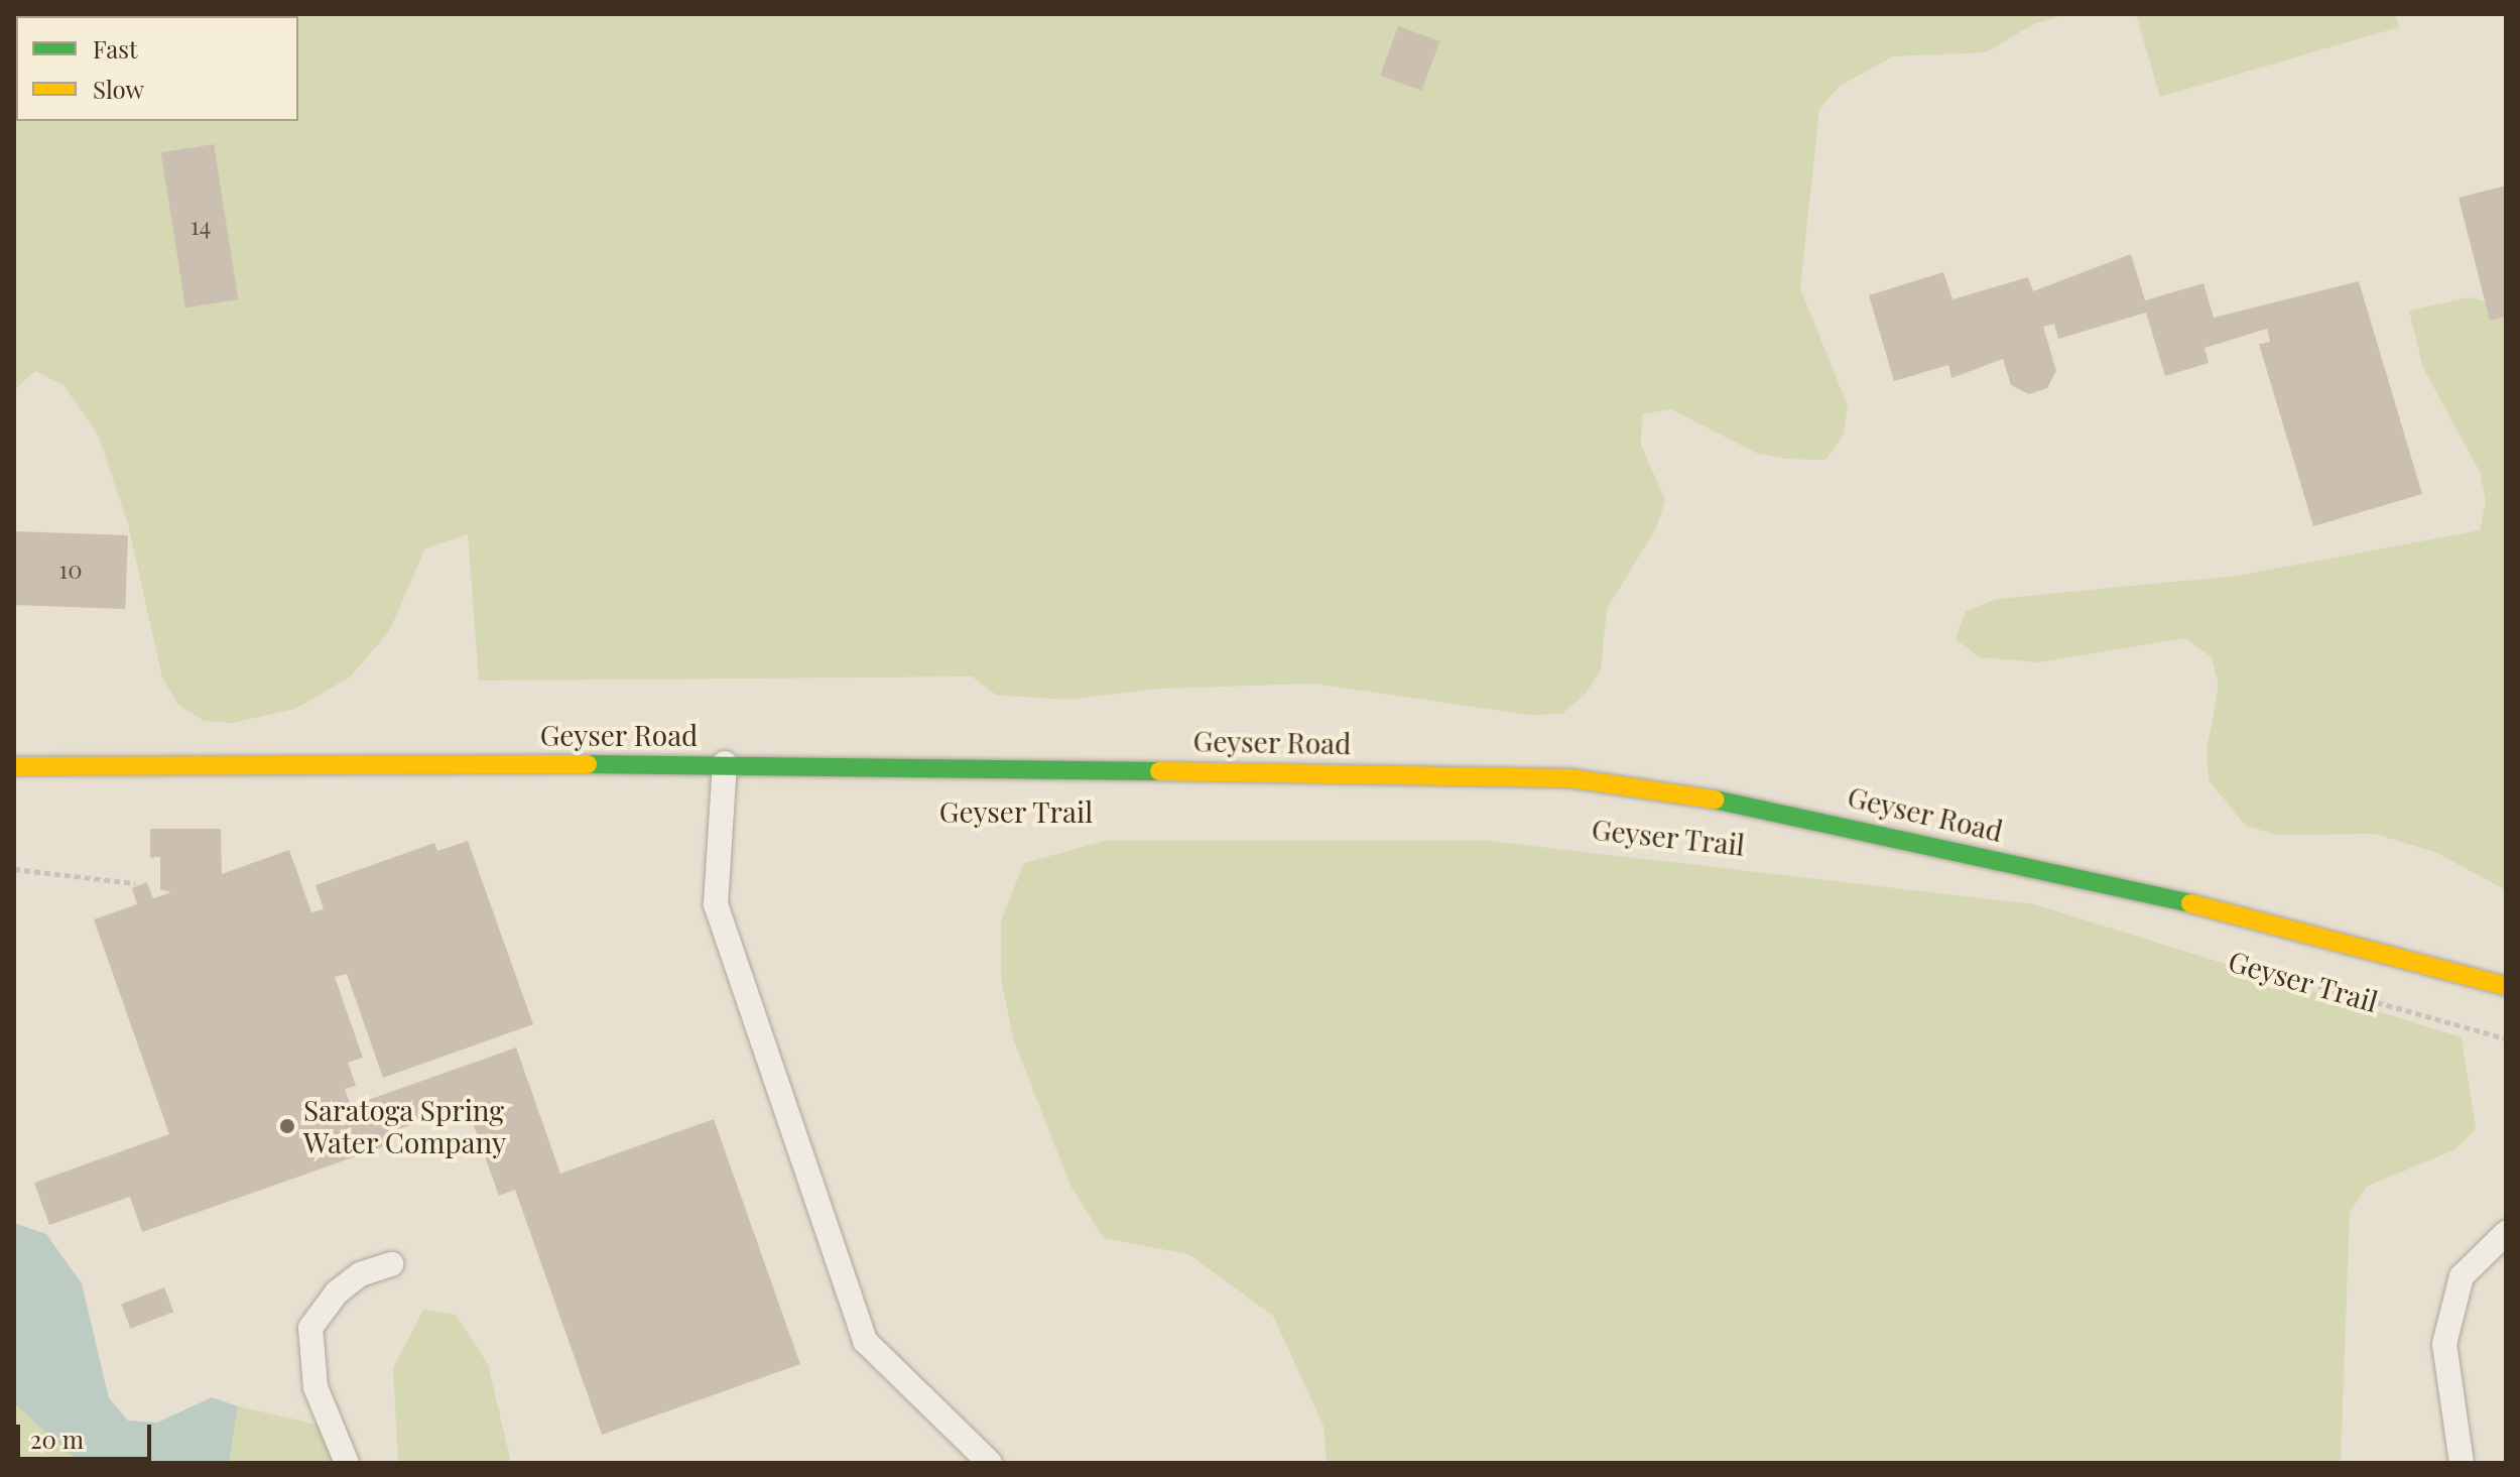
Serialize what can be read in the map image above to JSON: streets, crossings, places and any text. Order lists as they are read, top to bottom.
{
  "streets": {
    "street": ["Geyser Road"],
    "path": ["Geyser Trail"]
  },
  "places": ["Saratoga Spring Water Company"],
  "house_numbers": ["14", "10"],
  "legend": ["Fast", "Slow"],
  "scale_bar": "20 m"
}
